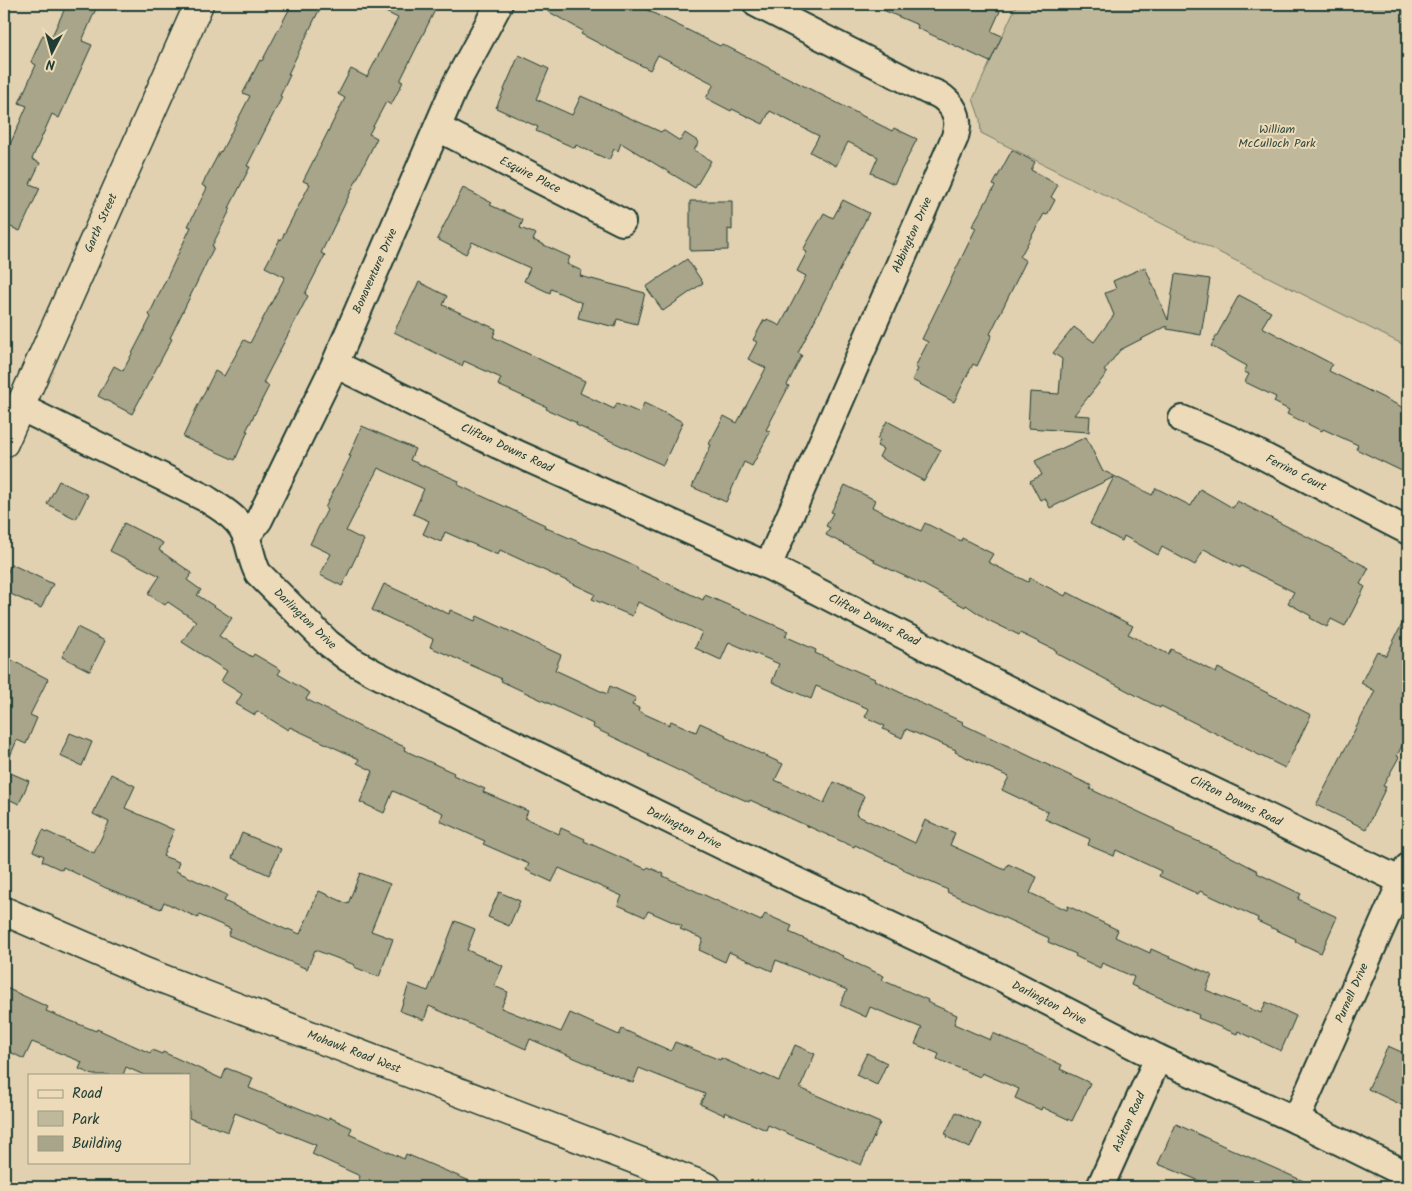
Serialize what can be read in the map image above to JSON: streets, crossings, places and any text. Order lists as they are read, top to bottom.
{
  "streets": {
    "main road": ["Garth Street", "Mohawk Road West"],
    "street": [
      "Esquire Place",
      "Abbington Drive",
      "Bonaventure Drive",
      "Clifton Downs Road",
      "Ferrino Court",
      "Darlington Drive",
      "Purnell Drive",
      "Ashton Road"
    ]
  },
  "crossings": [
    ["Esquire Place", "Bonaventure Drive"],
    ["Garth Street", "Darlington Drive"],
    ["Abbington Drive", "Clifton Downs Road"],
    ["Bonaventure Drive", "Clifton Downs Road"],
    ["Bonaventure Drive", "Darlington Drive"],
    ["Clifton Downs Road", "Purnell Drive"],
    ["Darlington Drive", "Purnell Drive"],
    ["Darlington Drive", "Ashton Road"]
  ],
  "parks": ["William McCulloch Park"],
  "legend": ["Road", "Park", "Building"],
  "north": "bottom"
}
